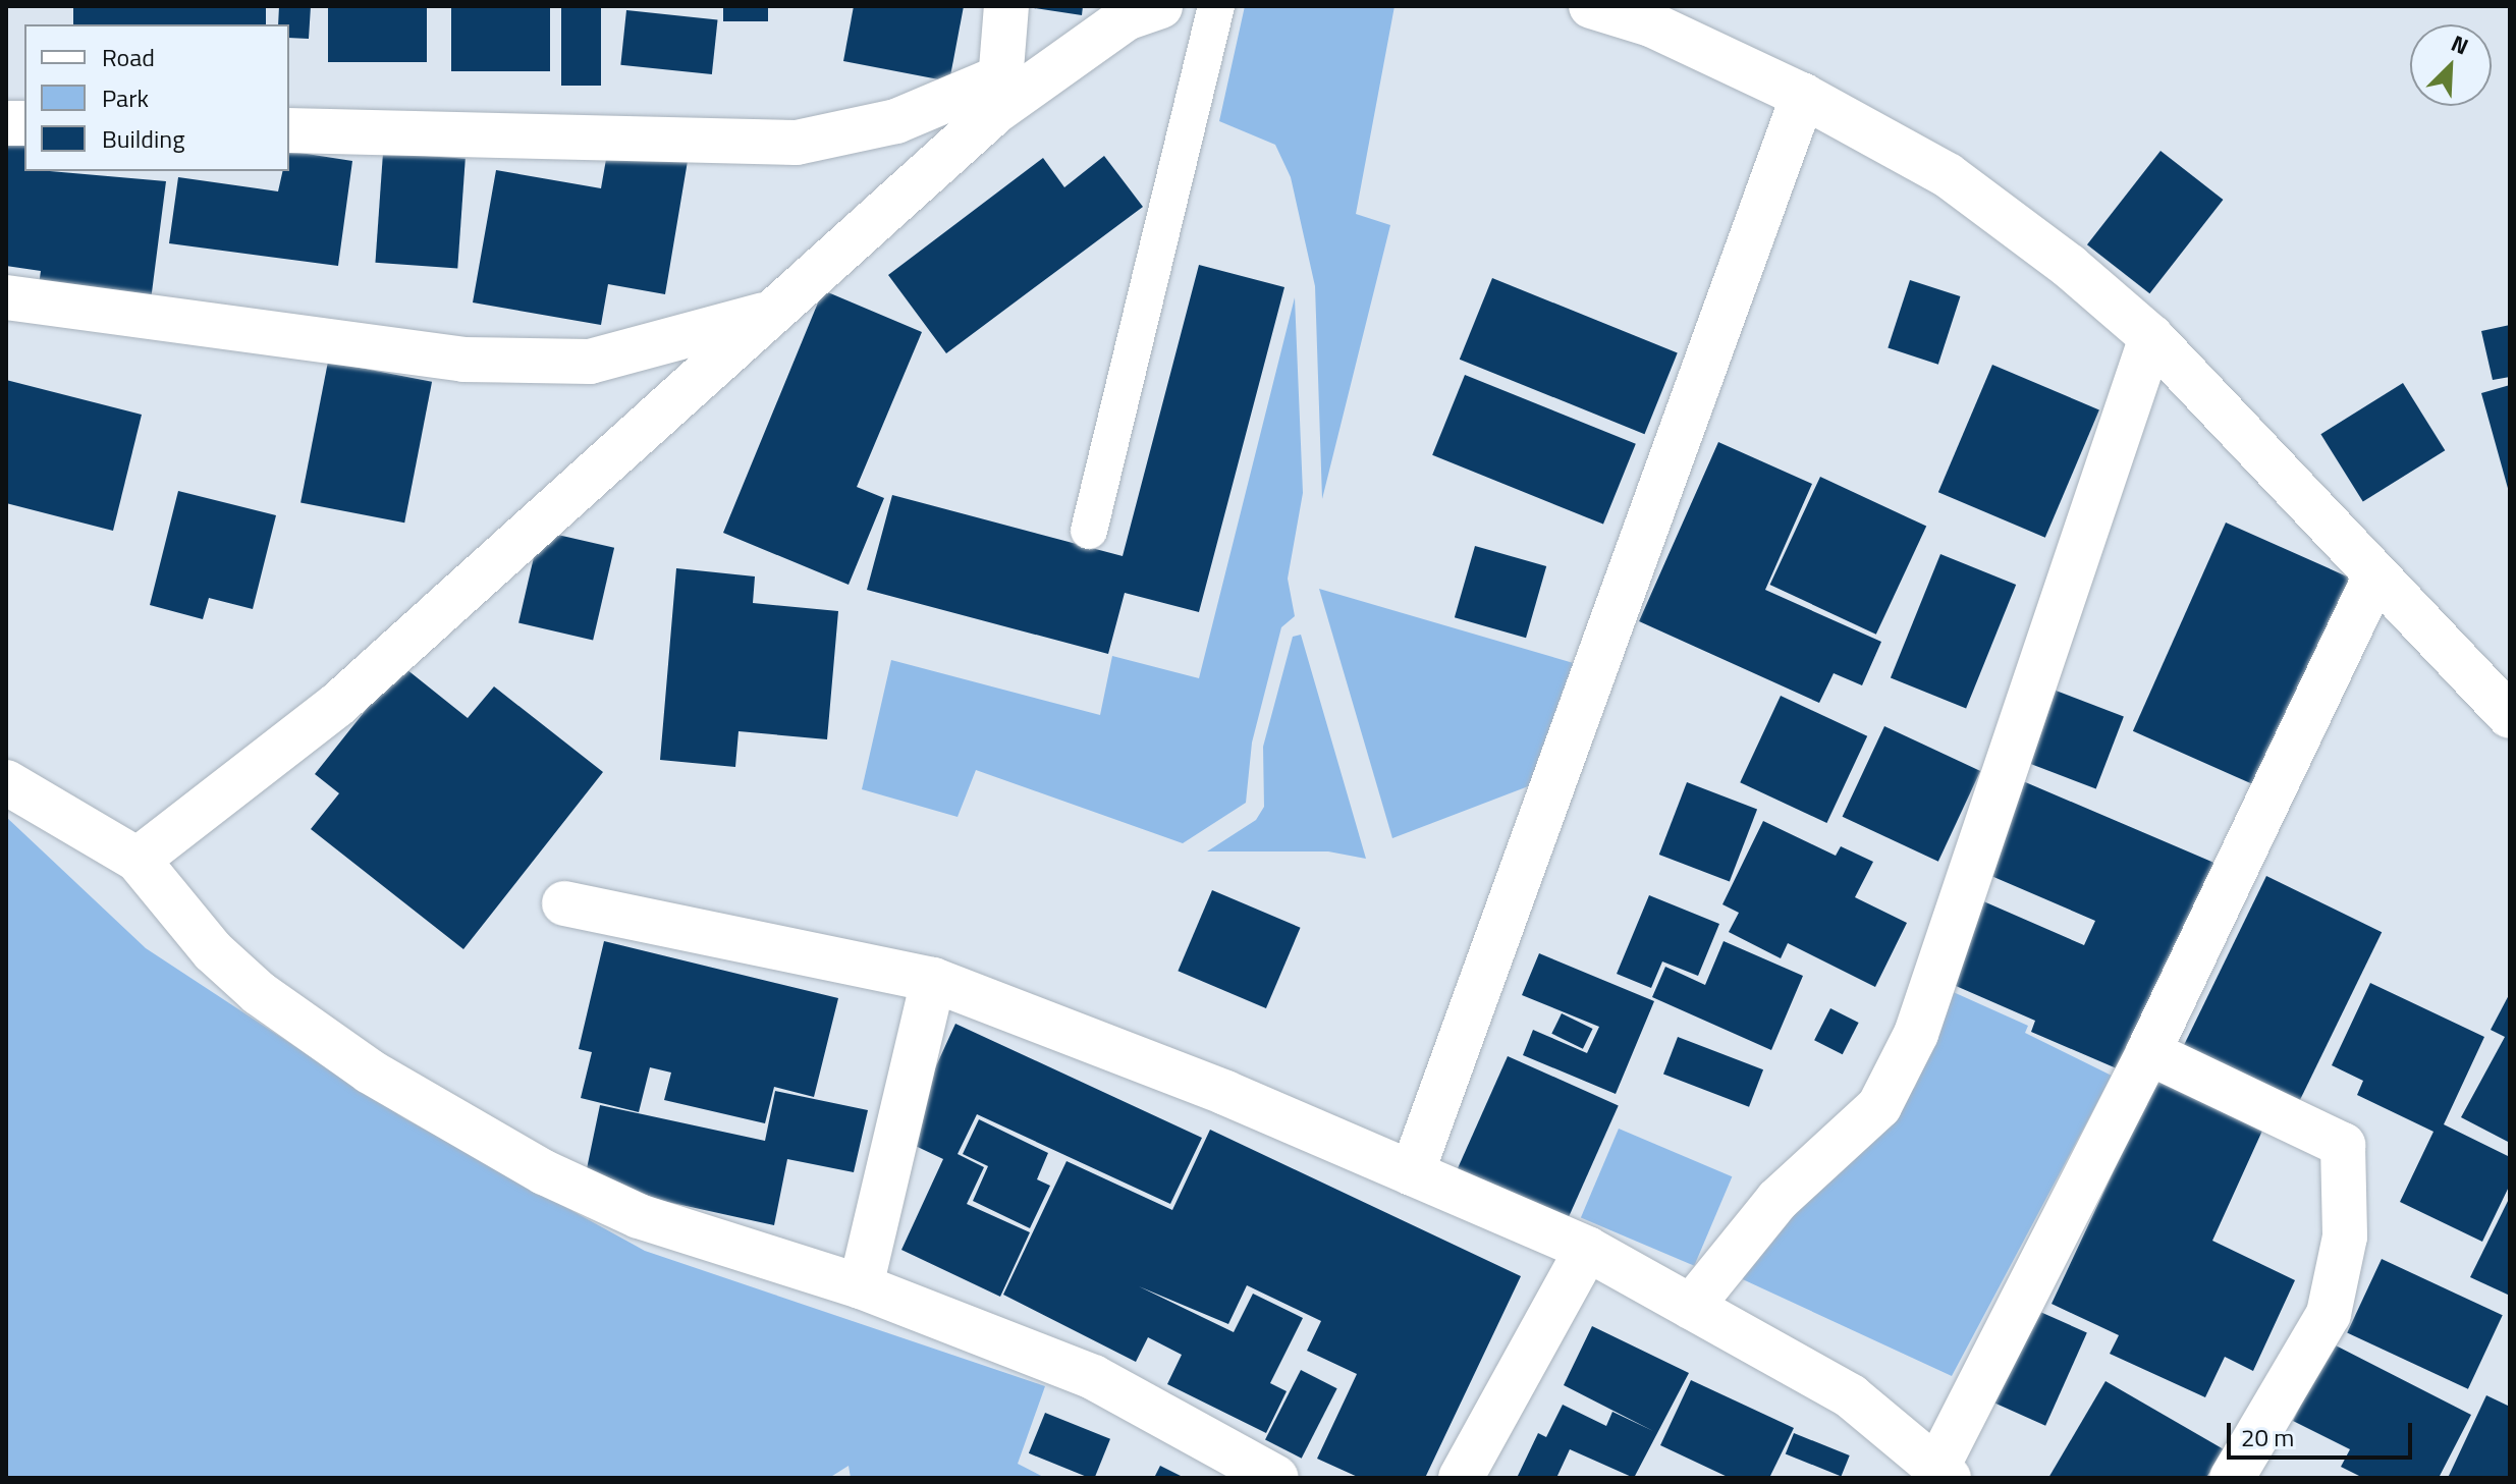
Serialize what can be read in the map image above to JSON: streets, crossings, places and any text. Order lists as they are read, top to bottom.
{
  "legend": ["Road", "Park", "Building"],
  "scale_bar": "20 m",
  "north": "top right"
}
